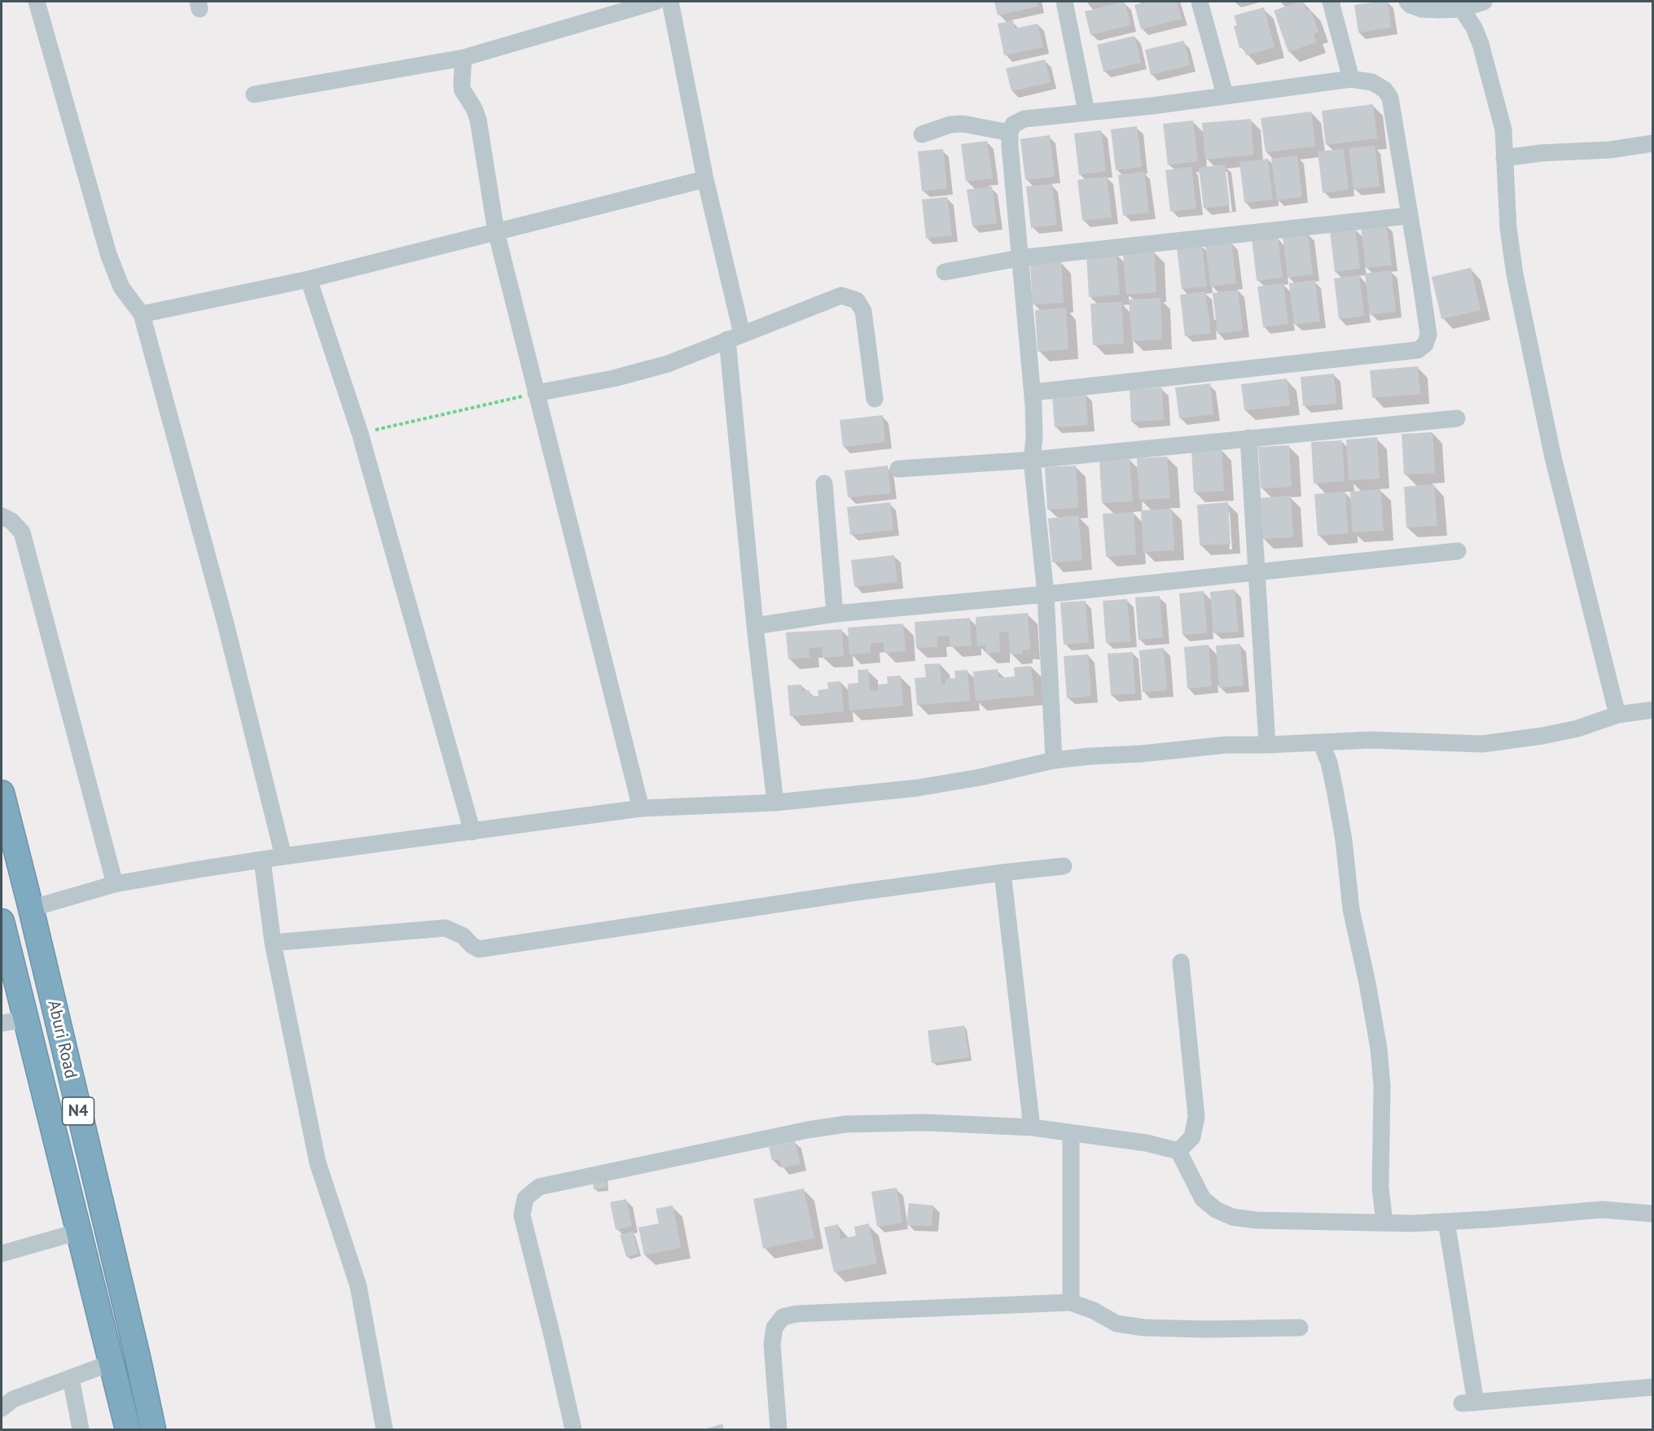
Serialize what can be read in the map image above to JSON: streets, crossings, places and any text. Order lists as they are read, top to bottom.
{
  "streets": {
    "highway": ["Aburi Road", "N4"]
  }
}
